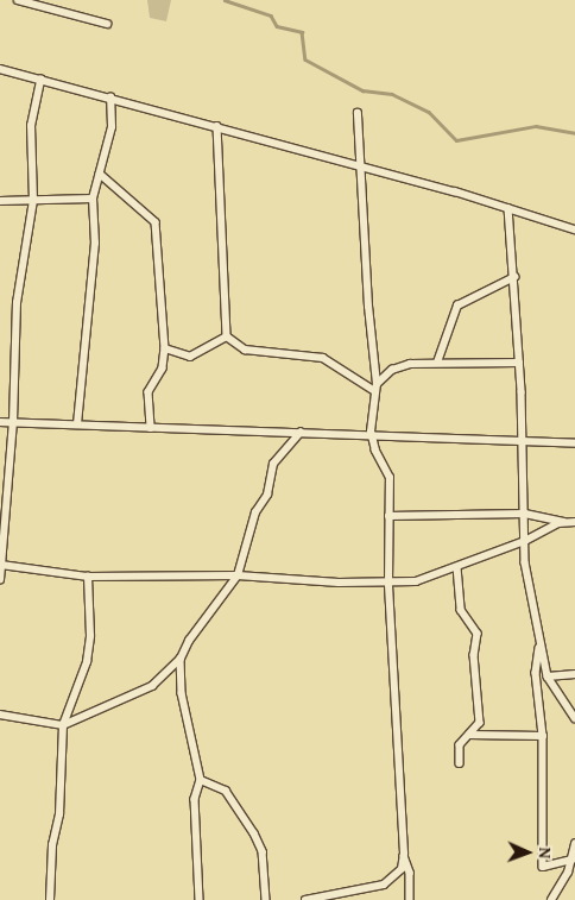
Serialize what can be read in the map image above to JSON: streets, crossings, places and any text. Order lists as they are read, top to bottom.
{
  "north": "right"
}
